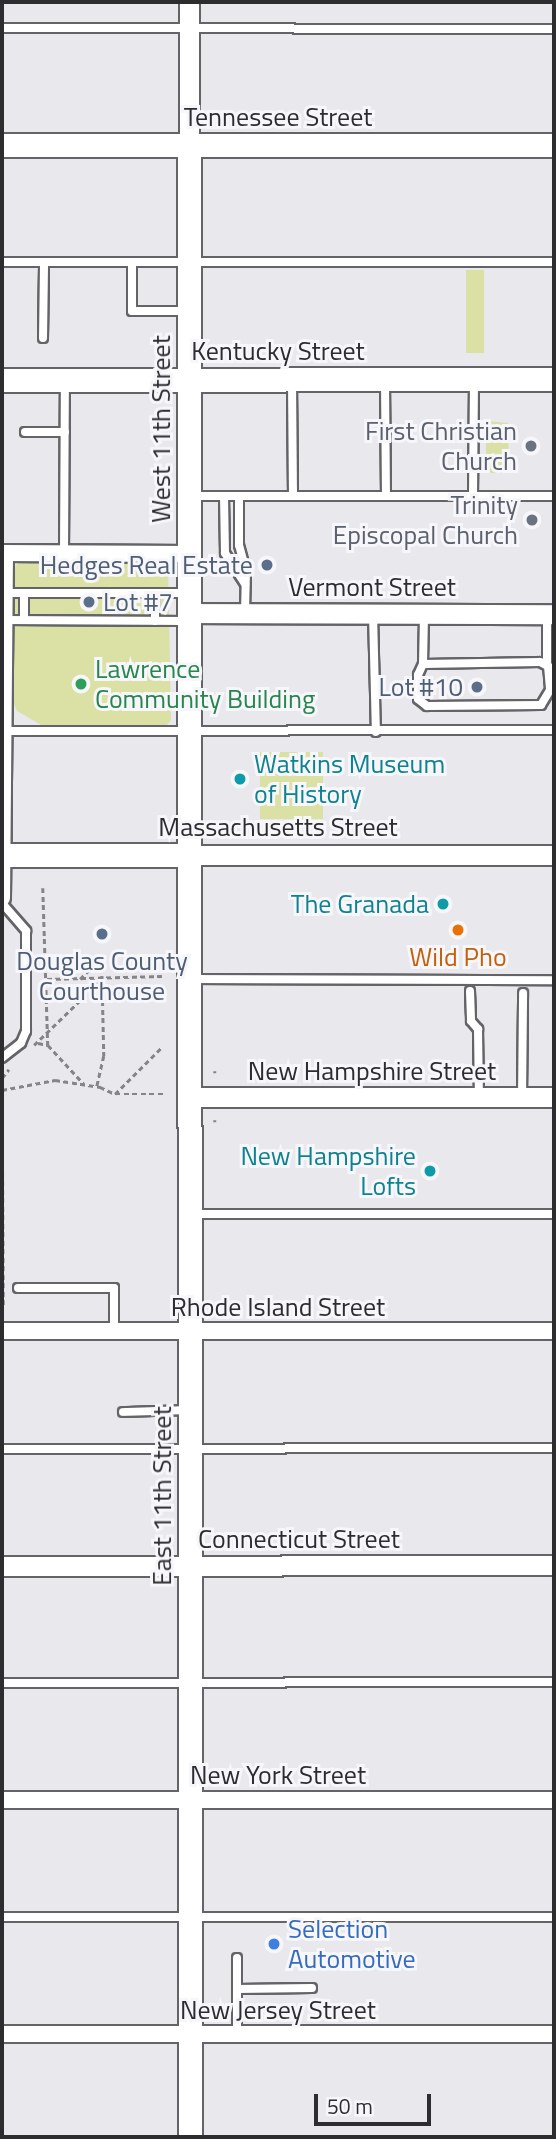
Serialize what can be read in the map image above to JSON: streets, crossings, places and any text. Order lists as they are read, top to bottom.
{
  "streets": {
    "main road": [
      "Tennessee Street",
      "Kentucky Street",
      "West 11th Street",
      "Massachusetts Street",
      "East 11th Street"
    ],
    "street": [
      "Vermont Street",
      "New Hampshire Street",
      "Rhode Island Street",
      "Connecticut Street",
      "New York Street",
      "New Jersey Street"
    ]
  },
  "crossings": [
    ["Tennessee Street", "West 11th Street"],
    ["Kentucky Street", "West 11th Street"],
    ["West 11th Street", "Vermont Street"],
    ["West 11th Street", "Massachusetts Street"],
    ["West 11th Street", "East 11th Street"],
    ["Massachusetts Street", "East 11th Street"],
    ["New Hampshire Street", "East 11th Street"],
    ["Rhode Island Street", "East 11th Street"],
    ["East 11th Street", "Connecticut Street"],
    ["East 11th Street", "New York Street"],
    ["East 11th Street", "New Jersey Street"]
  ],
  "places": [
    "First Christian Church",
    "Trinity Episcopal Church",
    "Hedges Real Estate",
    "Lot #7",
    "Lawrence Community Building",
    "Lot #10",
    "Watkins Museum of History",
    "The Granada",
    "Wild Pho",
    "Douglas County Courthouse",
    "New Hampshire Lofts",
    "Selection Automotive"
  ],
  "scale_bar": "50 m"
}
